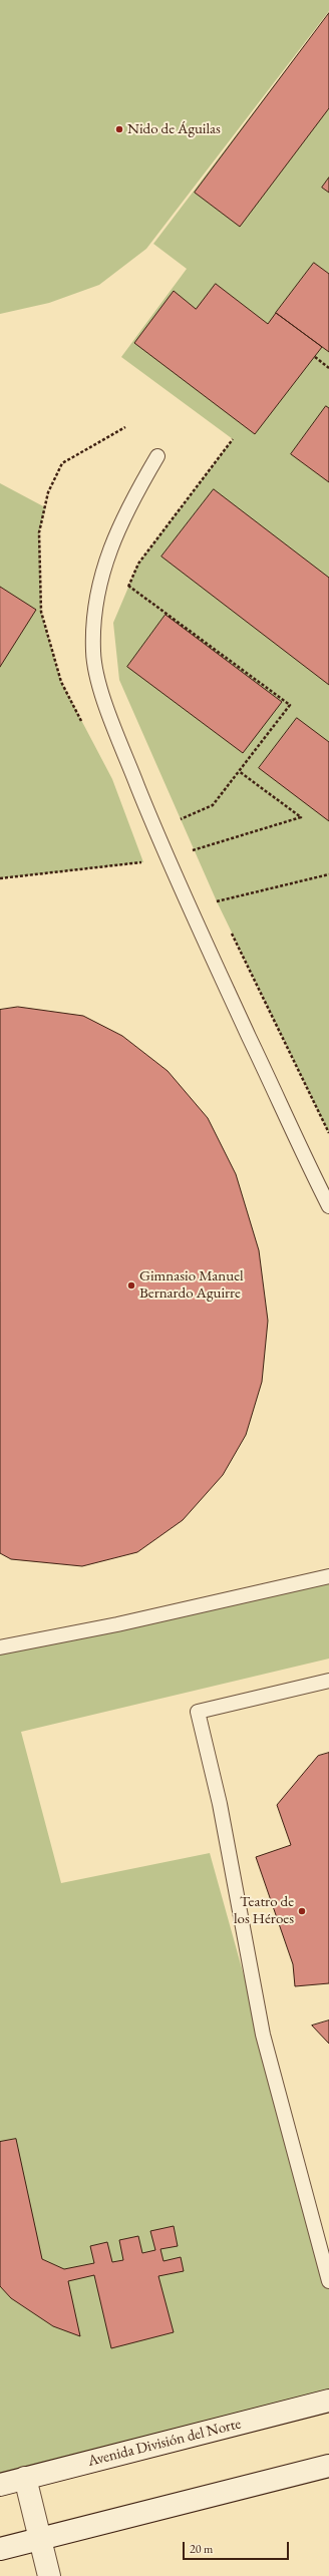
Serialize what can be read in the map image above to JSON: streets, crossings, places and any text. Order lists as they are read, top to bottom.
{
  "streets": {
    "main road": ["Avenida División del Norte"]
  },
  "places": ["Nido de Águilas", "Gimnasio Manuel Bernardo Aguirre", "Teatro de los Héroes"],
  "scale_bar": "20 m"
}
